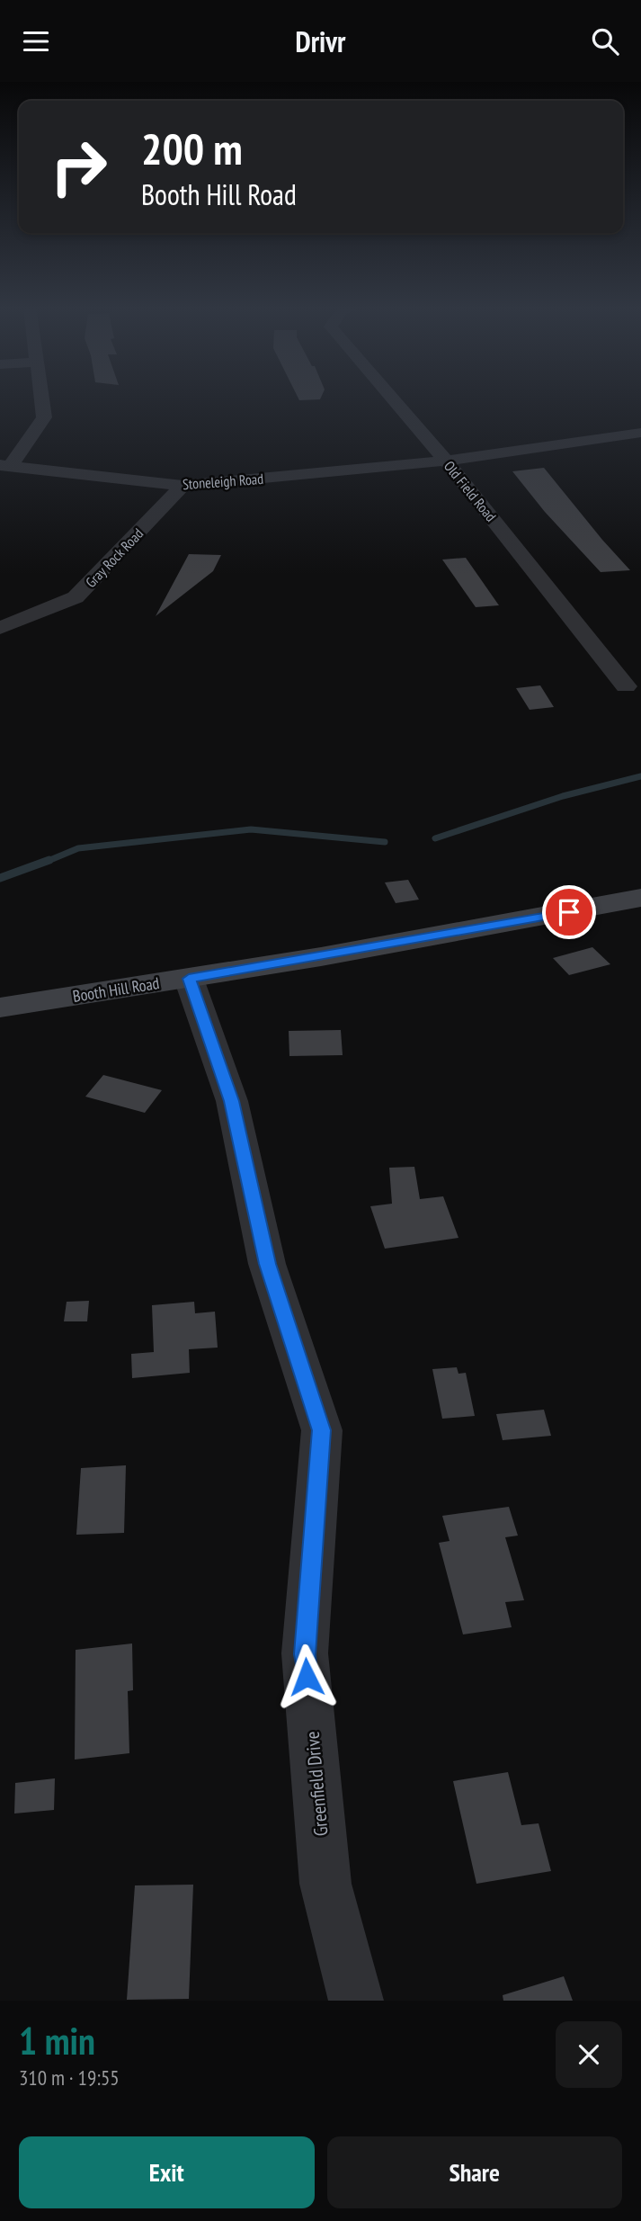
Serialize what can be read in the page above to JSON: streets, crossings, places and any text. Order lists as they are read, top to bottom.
{
  "streets": {
    "street": [
      "Stoneleigh Road",
      "Old Field Road",
      "Gray Rock Road",
      "Booth Hill Road",
      "Greenfield Drive"
    ]
  },
  "crossings": [
    ["Stoneleigh Road", "Old Field Road"],
    ["Stoneleigh Road", "Gray Rock Road"],
    ["Booth Hill Road", "Greenfield Drive"]
  ],
  "page": {
    "header": "Drivr",
    "turn": ["200 m", "Booth Hill Road"],
    "heading": ["1 min", "310 m · 19:55"],
    "buttons": ["Exit", "Share"]
  }
}
